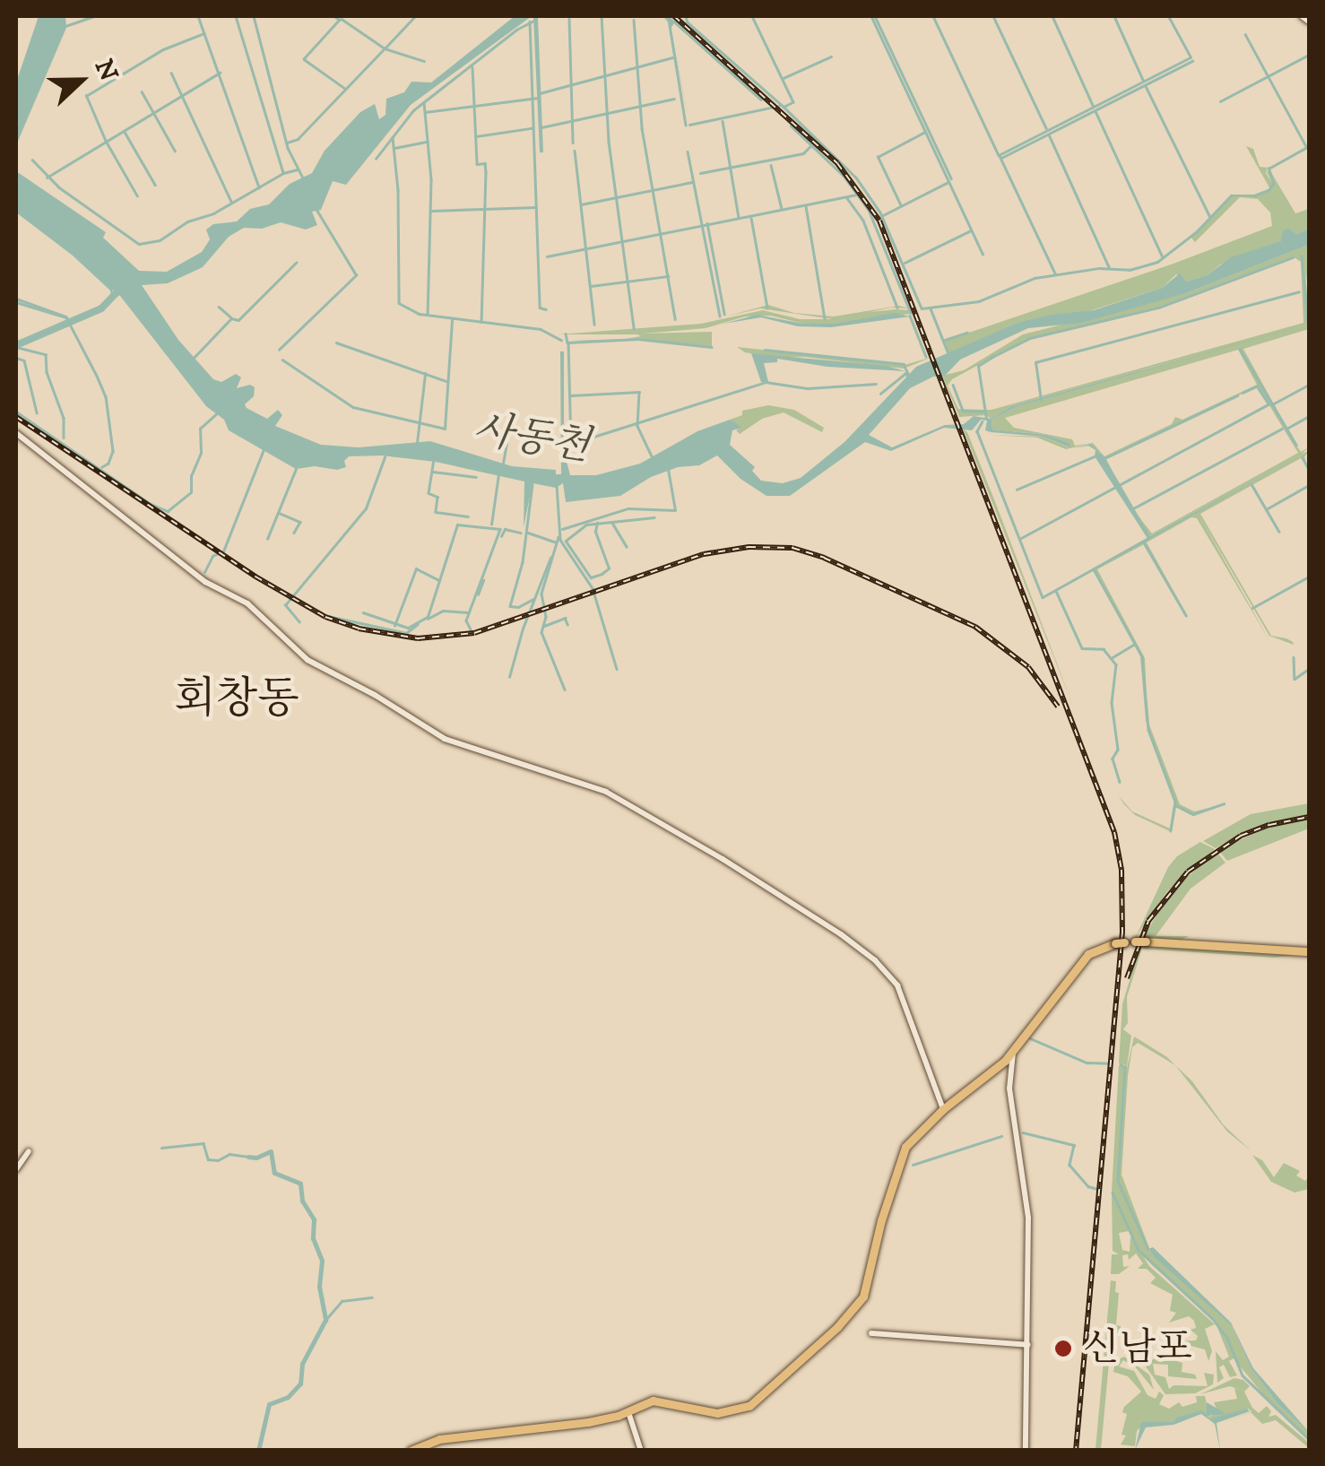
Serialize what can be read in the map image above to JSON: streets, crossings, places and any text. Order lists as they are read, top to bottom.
{
  "districts": ["회창동"],
  "water": ["사동천"],
  "places": ["신남포"],
  "north": "right"
}
